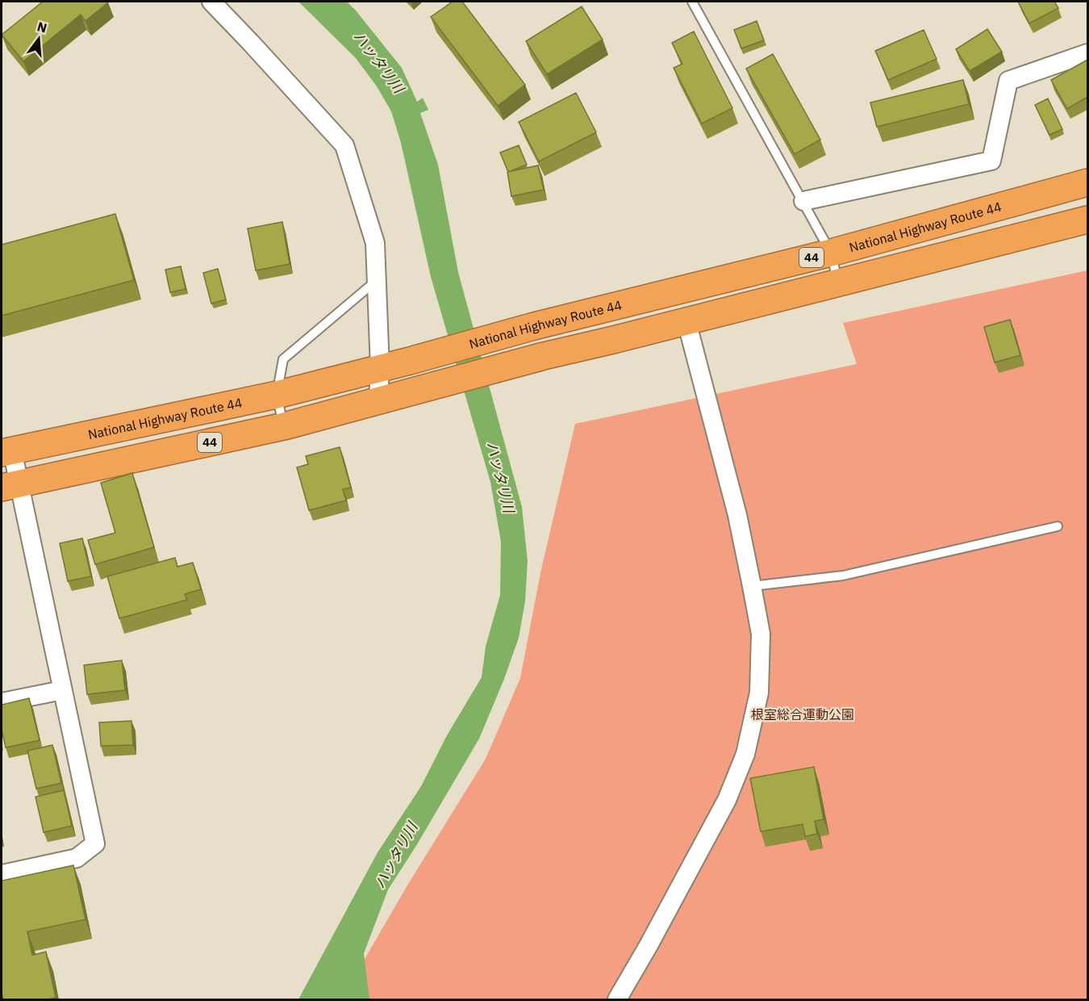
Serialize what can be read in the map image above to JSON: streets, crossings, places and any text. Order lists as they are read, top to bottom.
{
  "streets": {
    "highway": ["National Highway Route 44", "44"]
  },
  "water": ["ハッタリ川"],
  "parks": ["根室総合運動公園"],
  "north": "top"
}
